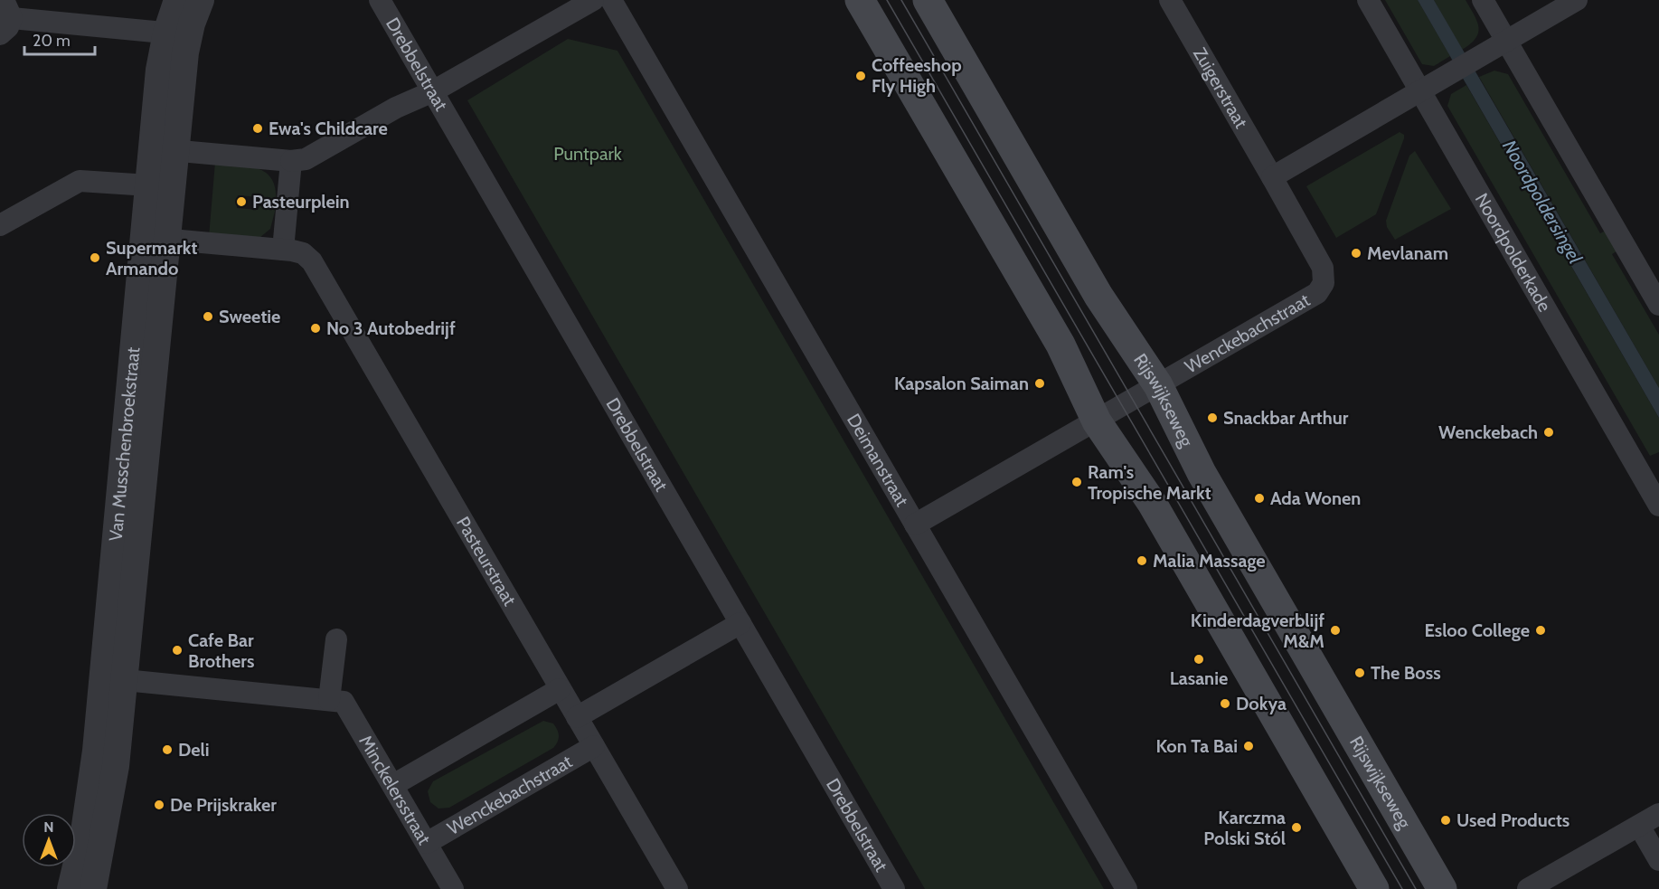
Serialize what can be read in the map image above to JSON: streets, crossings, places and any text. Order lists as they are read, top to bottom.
{
  "streets": {
    "main road": ["Rijswijkseweg"],
    "street": [
      "Drebbelstraat",
      "Zuigerstraat",
      "Noordpolderkade",
      "Wenckebachstraat",
      "Van Musschenbroekstraat",
      "Deimanstraat",
      "Pasteurstraat",
      "Minckelersstraat"
    ]
  },
  "crossings": [
    ["Zuigerstraat", "Wenckebachstraat"],
    ["Wenckebachstraat", "Rijswijkseweg"],
    ["Wenckebachstraat", "Deimanstraat"],
    ["Wenckebachstraat", "Pasteurstraat"],
    ["Wenckebachstraat", "Minckelersstraat"],
    ["Van Musschenbroekstraat", "Minckelersstraat"]
  ],
  "water": ["Noordpoldersingel"],
  "parks": ["Puntpark"],
  "places": [
    "Coffeeshop Fly High",
    "Ewa's Childcare",
    "Pasteurplein",
    "Mevlanam",
    "Supermarkt Armando",
    "Sweetie",
    "No 3 Autobedrijf",
    "Kapsalon Saiman",
    "Snackbar Arthur",
    "Wenckebach",
    "Ram's Tropische Markt",
    "Ada Wonen",
    "Malia Massage",
    "Kinderdagverblijf M&M",
    "Esloo College",
    "Cafe Bar Brothers",
    "Lasanie",
    "The Boss",
    "Dokya",
    "Kon Ta Bai",
    "Deli",
    "De Prijskraker",
    "Used Products",
    "Karczma Polski Stól"
  ],
  "scale_bar": "20 m",
  "north": "top"
}
